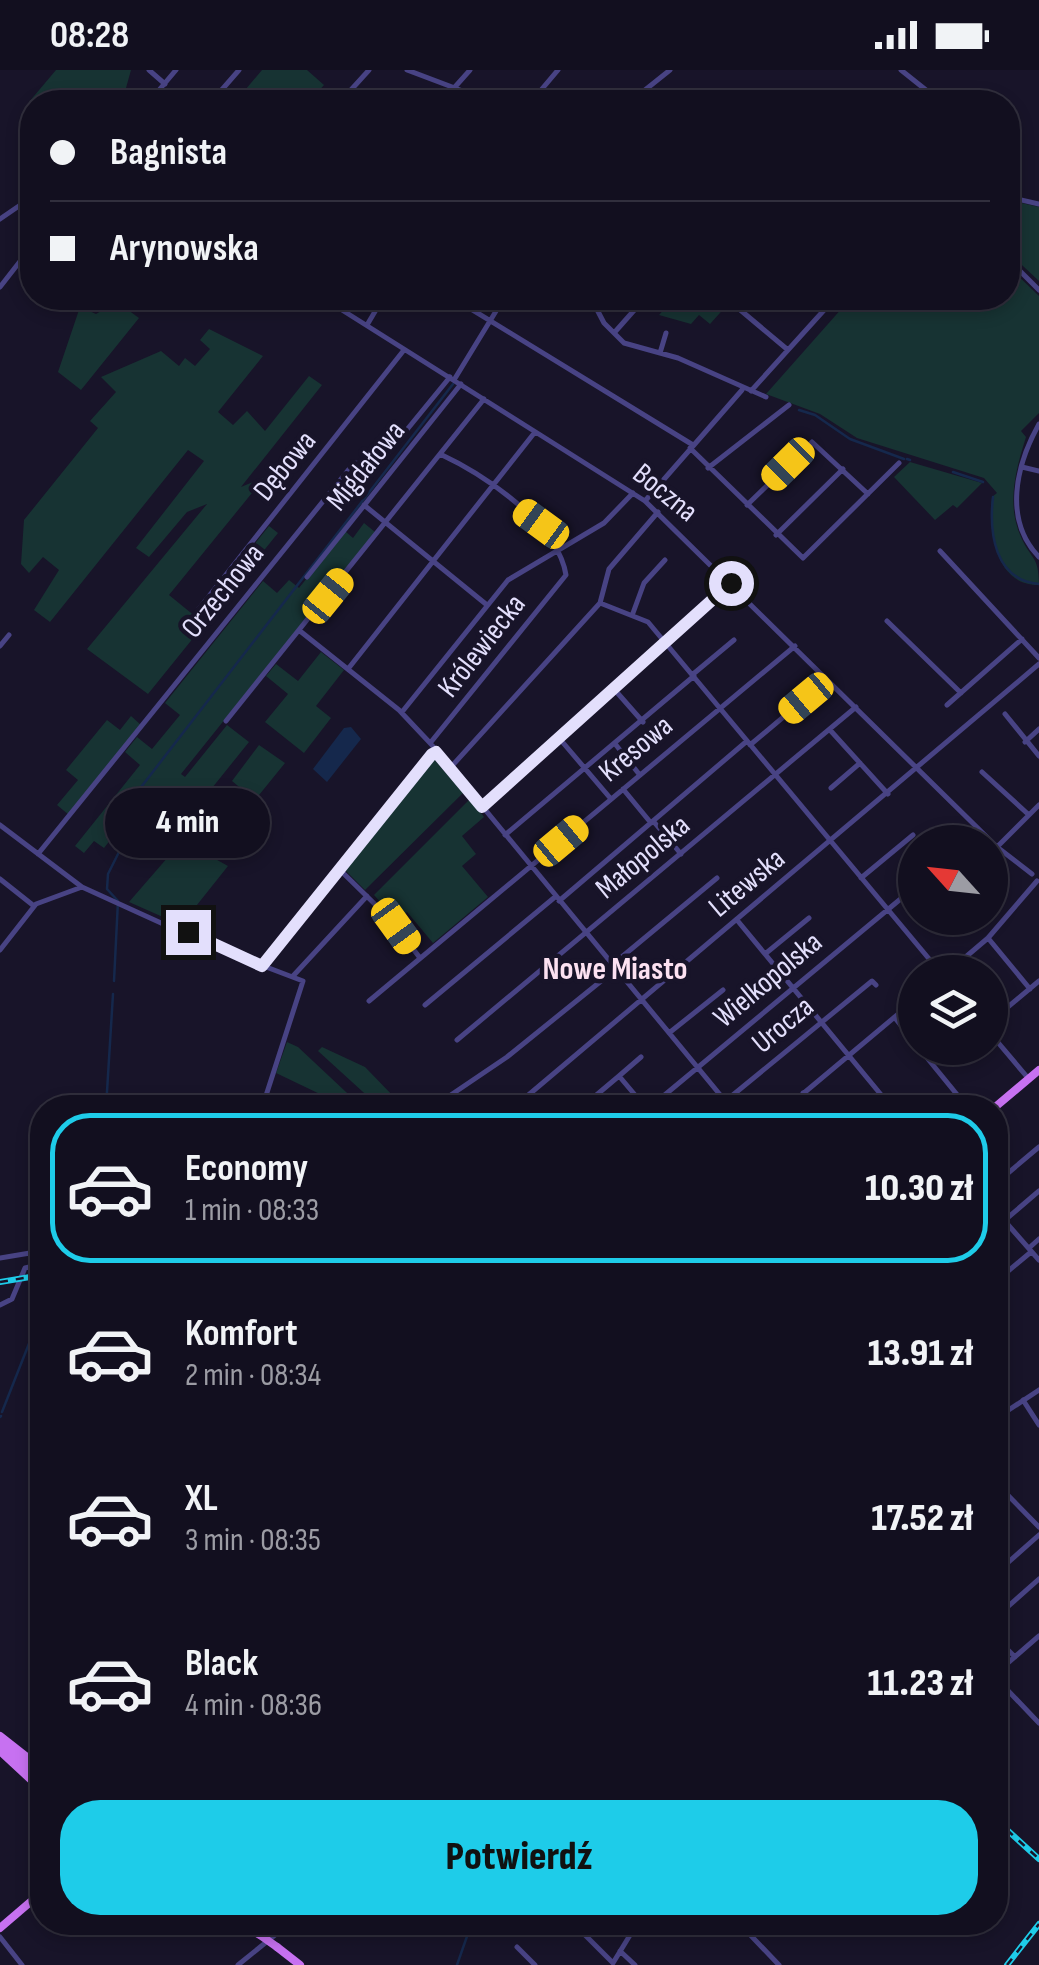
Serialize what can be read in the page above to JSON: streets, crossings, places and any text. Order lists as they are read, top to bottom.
{
  "streets": {
    "street": [
      "Dębowa",
      "Migdałowa",
      "Boczna",
      "Orzechowa",
      "Królewiecka",
      "Kresowa",
      "Małopolska",
      "Litewska",
      "Wielkopolska",
      "Urocza"
    ]
  },
  "crossings": [
    ["Dębowa", "Boczna"],
    ["Migdałowa", "Boczna"],
    ["Migdałowa", "Orzechowa"],
    ["Boczna", "Orzechowa"],
    ["Boczna", "Kresowa"],
    ["Boczna", "Małopolska"],
    ["Boczna", "Litewska"]
  ],
  "districts": ["Nowe Miasto"],
  "north": "top left",
  "page": {
    "status": "08:28",
    "banner": ["Bagnista", "Arynowska"],
    "bubble": "4 min",
    "list": [
      {
        "name": "Economy",
        "note": "1 min · 08:33",
        "value": "10.30 zł"
      },
      {
        "name": "Komfort",
        "note": "2 min · 08:34",
        "value": "13.91 zł"
      },
      {
        "name": "XL",
        "note": "3 min · 08:35",
        "value": "17.52 zł"
      },
      {
        "name": "Black",
        "note": "4 min · 08:36",
        "value": "11.23 zł"
      }
    ],
    "buttons": "Potwierdź"
  }
}
